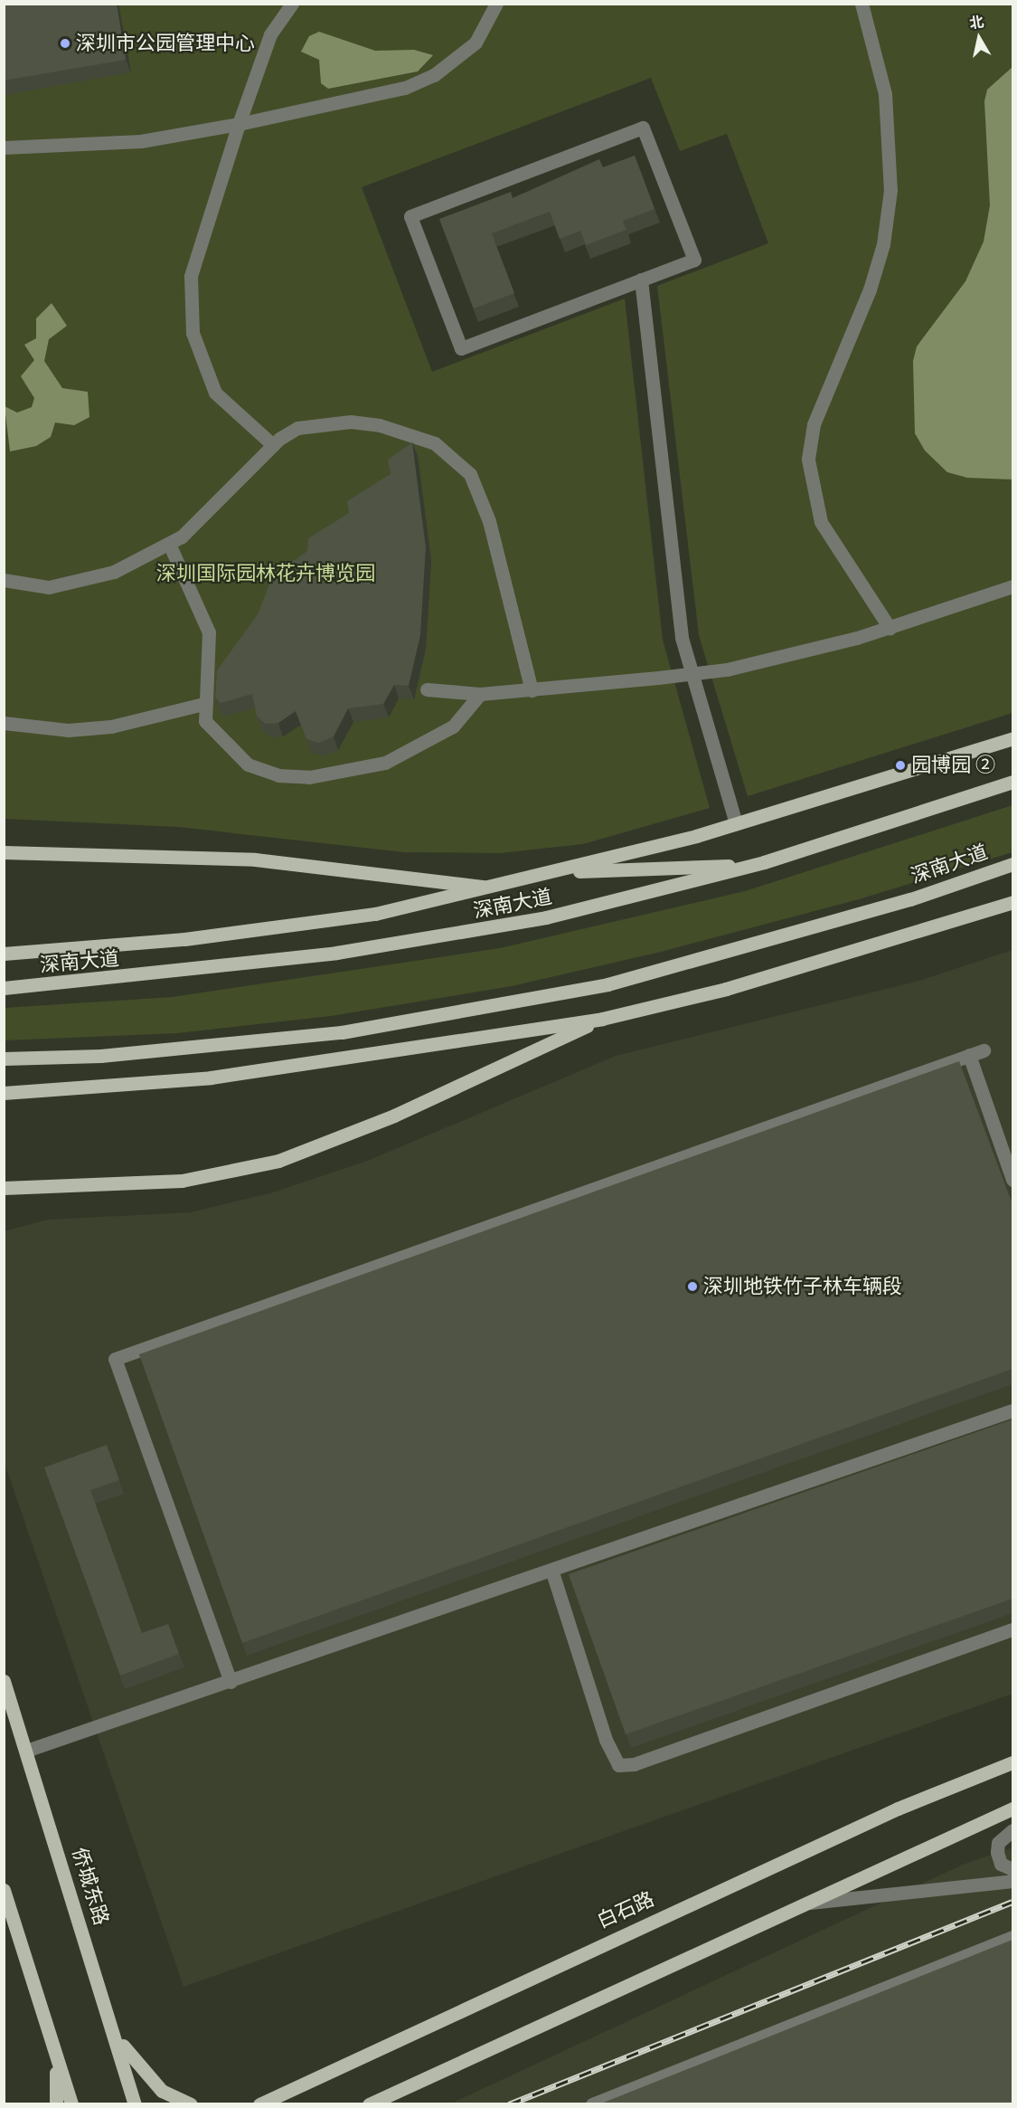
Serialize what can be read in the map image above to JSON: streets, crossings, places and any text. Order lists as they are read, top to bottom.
{
  "streets": {
    "main road": ["深南大道", "侨城东路", "白石路"]
  },
  "parks": ["深圳国际园林花卉博览园"],
  "places": ["深圳市公园管理中心", "园博园 ②", "深圳地铁竹子林车辆段"],
  "north": "top"
}
